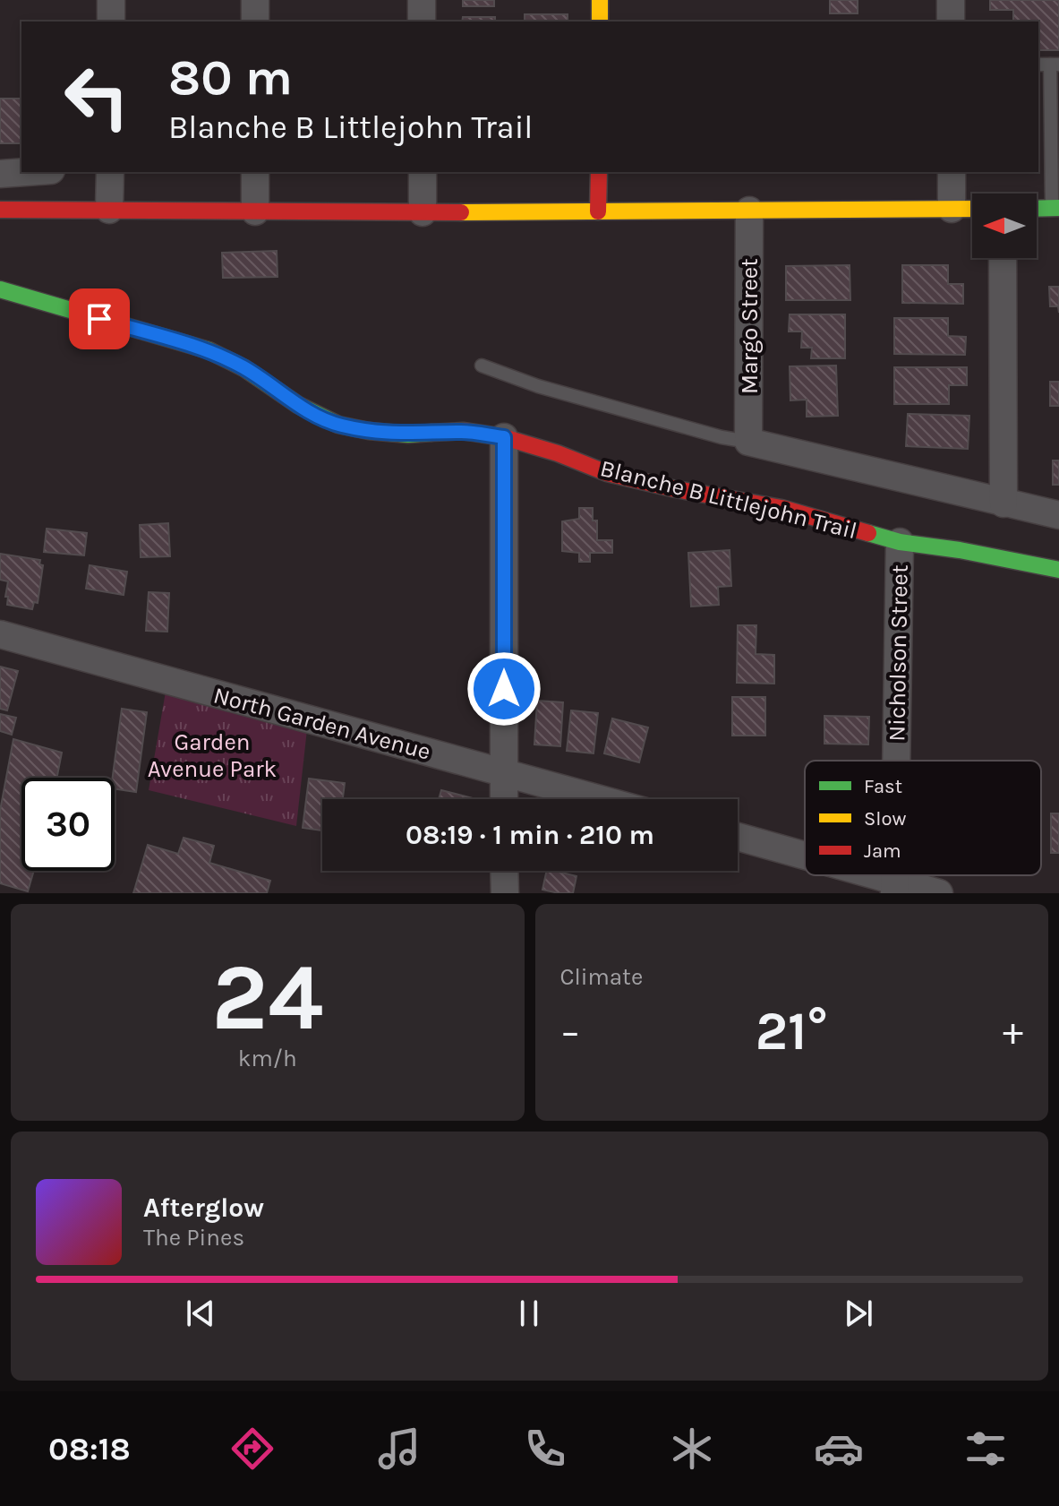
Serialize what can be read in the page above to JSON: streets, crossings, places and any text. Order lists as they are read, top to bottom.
{
  "streets": {
    "street": [
      "Margo Street",
      "Blanche B Littlejohn Trail",
      "Nicholson Street",
      "North Garden Avenue"
    ]
  },
  "crossings": [
    ["Blanche B Littlejohn Trail", "Nicholson Street"]
  ],
  "parks": ["Garden Avenue Park"],
  "legend": ["Fast", "Slow", "Jam"],
  "north": "left",
  "page": {
    "turn": ["80 m", "Blanche B Littlejohn Trail"],
    "limit": "30",
    "trip": "08:19 · 1 min · 210 m",
    "tile": [
      ["24", "km/h"],
      "Climate"
    ],
    "heat": ["−", "21°", "+"],
    "song": ["Afterglow", "The Pines"],
    "tabs": "08:18"
  }
}
